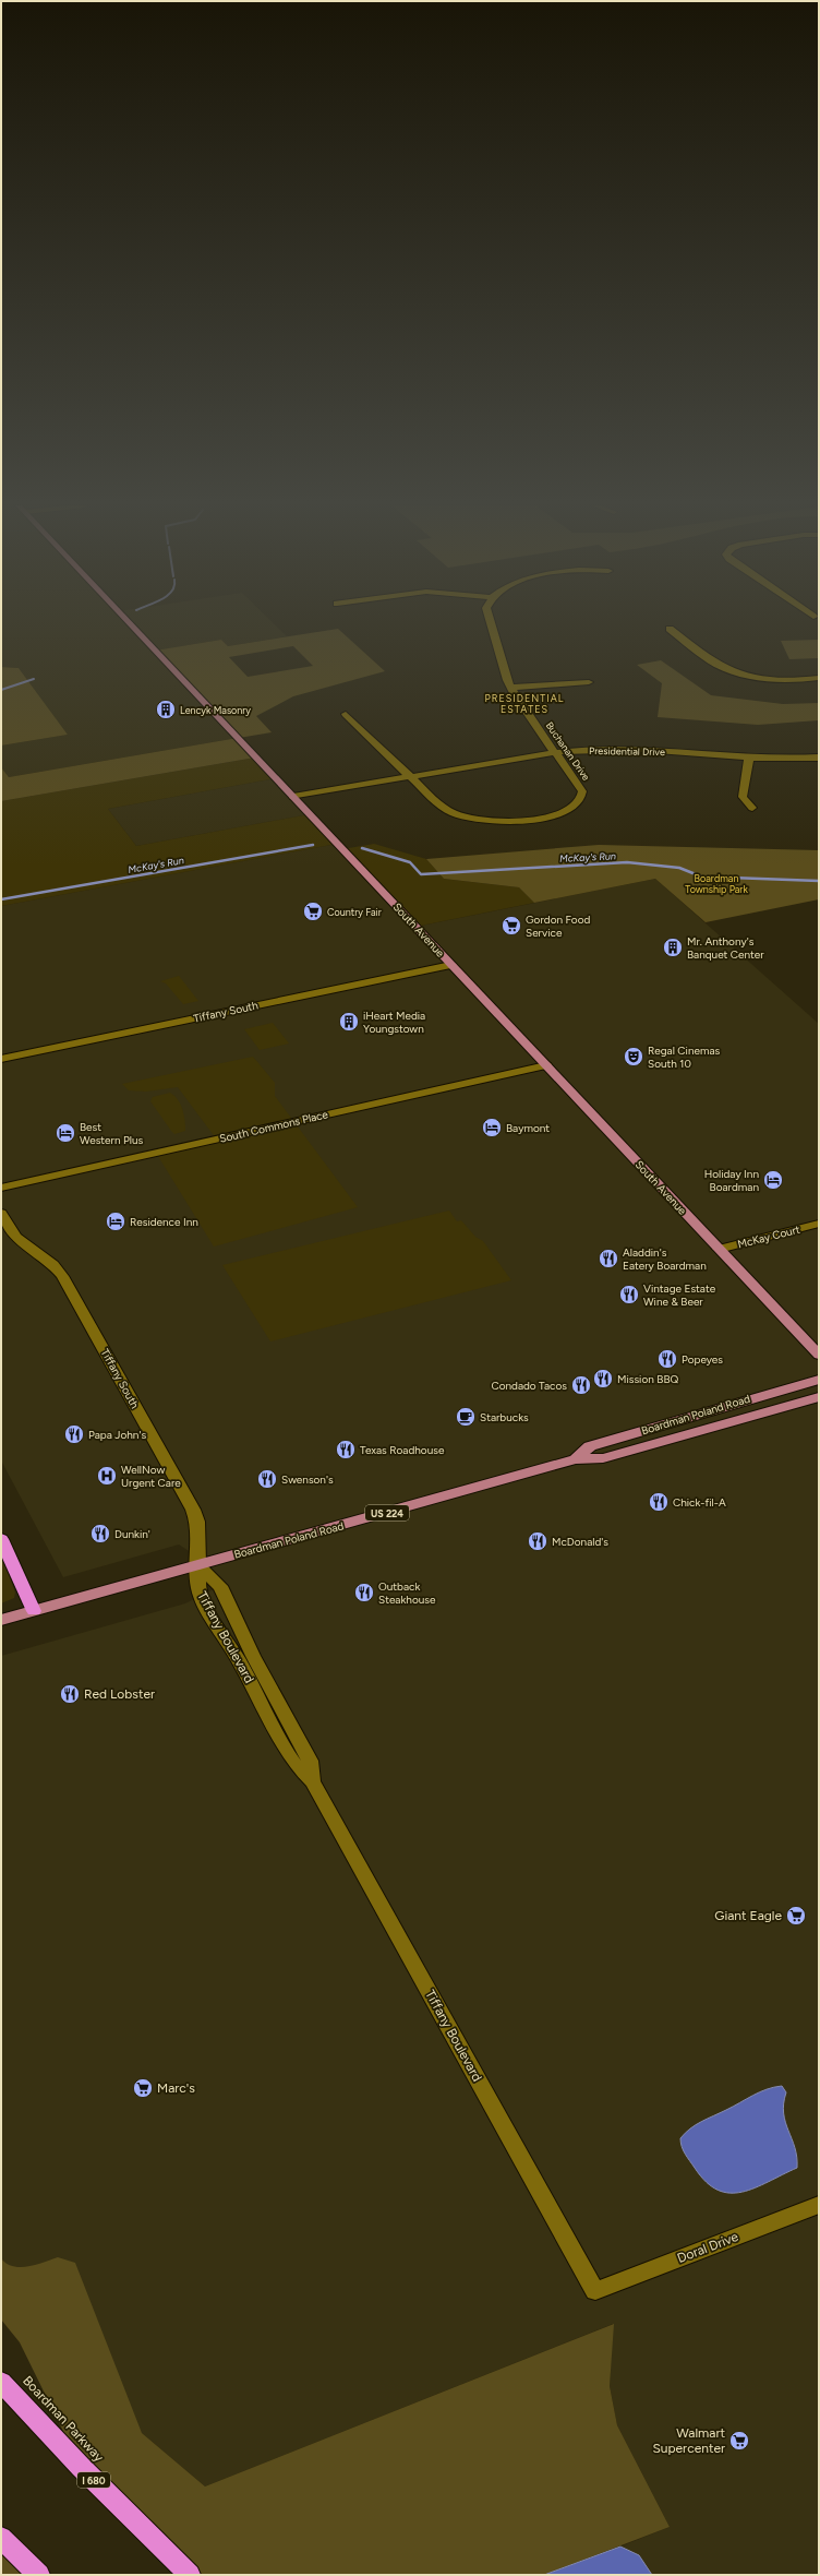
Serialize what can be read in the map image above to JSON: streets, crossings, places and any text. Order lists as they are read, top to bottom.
{
  "streets": {
    "highway": ["Boardman Parkway", "I 680"],
    "main road": ["South Avenue", "Boardman Poland Road", "US 224"],
    "street": [
      "Buchanan Drive",
      "Presidential Drive",
      "Tiffany South",
      "South Commons Place",
      "McKay Court",
      "Tiffany Boulevard",
      "Doral Drive"
    ]
  },
  "crossings": [
    ["Buchanan Drive", "Presidential Drive"],
    ["Presidential Drive", "South Avenue"],
    ["South Avenue", "Tiffany South"],
    ["South Avenue", "South Commons Place"],
    ["South Avenue", "McKay Court"],
    ["Tiffany South", "Boardman Poland Road"],
    ["Tiffany South", "Tiffany Boulevard"],
    ["Boardman Poland Road", "Tiffany Boulevard"],
    ["Tiffany Boulevard", "Doral Drive"]
  ],
  "districts": ["PRESIDENTIAL ESTATES"],
  "water": ["McKay's Run"],
  "parks": ["Boardman Township Park"],
  "places": {
    "building": ["Lencyk Masonry", "Mr. Anthony's Banquet Center", "iHeart Media Youngstown"],
    "supermarket": [
      "Country Fair",
      "Gordon Food Service",
      "Giant Eagle",
      "Marc's",
      "Walmart Supercenter"
    ],
    "theatre": ["Regal Cinemas South 10"],
    "hotel": [
      "Baymont",
      "Best Western Plus",
      "Holiday Inn Boardman",
      "Residence Inn"
    ],
    "restaurant": [
      "Aladdin's Eatery Boardman",
      "Vintage Estate Wine & Beer",
      "Popeyes",
      "Mission BBQ",
      "Condado Tacos",
      "Papa John's",
      "Texas Roadhouse",
      "Swenson's",
      "Chick-fil-A",
      "Dunkin'",
      "McDonald's",
      "Outback Steakhouse",
      "Red Lobster"
    ],
    "cafe": ["Starbucks"],
    "hospital": ["WellNow Urgent Care"]
  }
}
